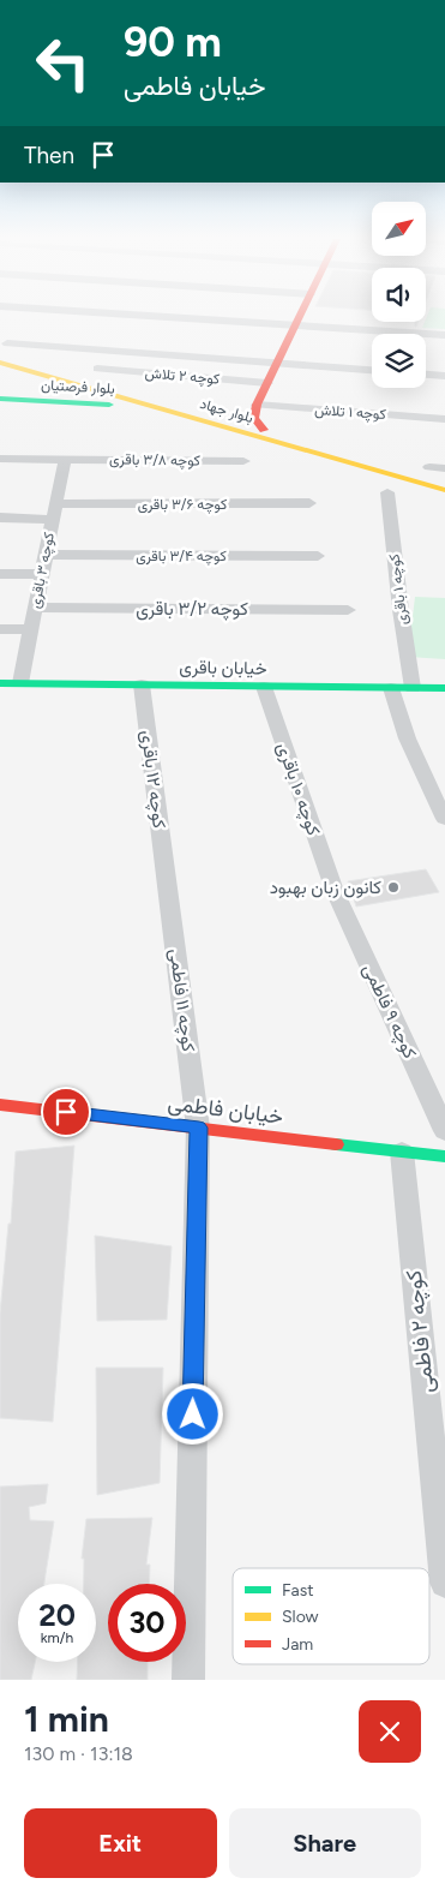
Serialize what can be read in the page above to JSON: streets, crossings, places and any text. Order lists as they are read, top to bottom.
{
  "streets": {
    "street": [
      "کوچه ۲ تلاش",
      "بلوار فرصتیان",
      "بلوار جهاد",
      "کوچه ۱ تلاش",
      "کوچه ۳/۸ باقری",
      "کوچه ۳/۶ باقری",
      "کوچه ۳/۴ باقری",
      "کوچه ۳ باقری",
      "کوچه ۱ باقری",
      "کوچه ۳/۲ باقری",
      "خیابان باقری",
      "کوچه ۱۲ باقری",
      "کوچه ۱۰ باقری",
      "کوچه ۱۱ فاطمی",
      "کوچه ۹ فاطمی",
      "خیابان فاطمی",
      "کوچه ۲ فاطمی"
    ]
  },
  "crossings": [
    ["بلوار فرصتیان", "بلوار جهاد"],
    ["کوچه ۳/۸ باقری", "کوچه ۳ باقری"],
    ["کوچه ۳/۶ باقری", "کوچه ۳ باقری"],
    ["کوچه ۳/۴ باقری", "کوچه ۳ باقری"],
    ["کوچه ۳ باقری", "کوچه ۳/۲ باقری"],
    ["کوچه ۳ باقری", "خیابان باقری"],
    ["کوچه ۱ باقری", "خیابان باقری"],
    ["خیابان باقری", "کوچه ۱۲ باقری"],
    ["خیابان باقری", "کوچه ۱۰ باقری"],
    ["کوچه ۱۲ باقری", "کوچه ۱۱ فاطمی"],
    ["کوچه ۱۰ باقری", "کوچه ۹ فاطمی"],
    ["کوچه ۱۱ فاطمی", "خیابان فاطمی"],
    ["خیابان فاطمی", "کوچه ۲ فاطمی"]
  ],
  "places": ["کانون زبان بهبود"],
  "legend": ["Fast", "Slow", "Jam"],
  "north": "top right",
  "page": {
    "turn": ["90 m", "خیابان فاطمی"],
    "then": "Then",
    "speed": "20 km/h",
    "limit": "30",
    "heading": ["1 min", "130 m · 13:18"],
    "buttons": ["Exit", "Share"]
  }
}
